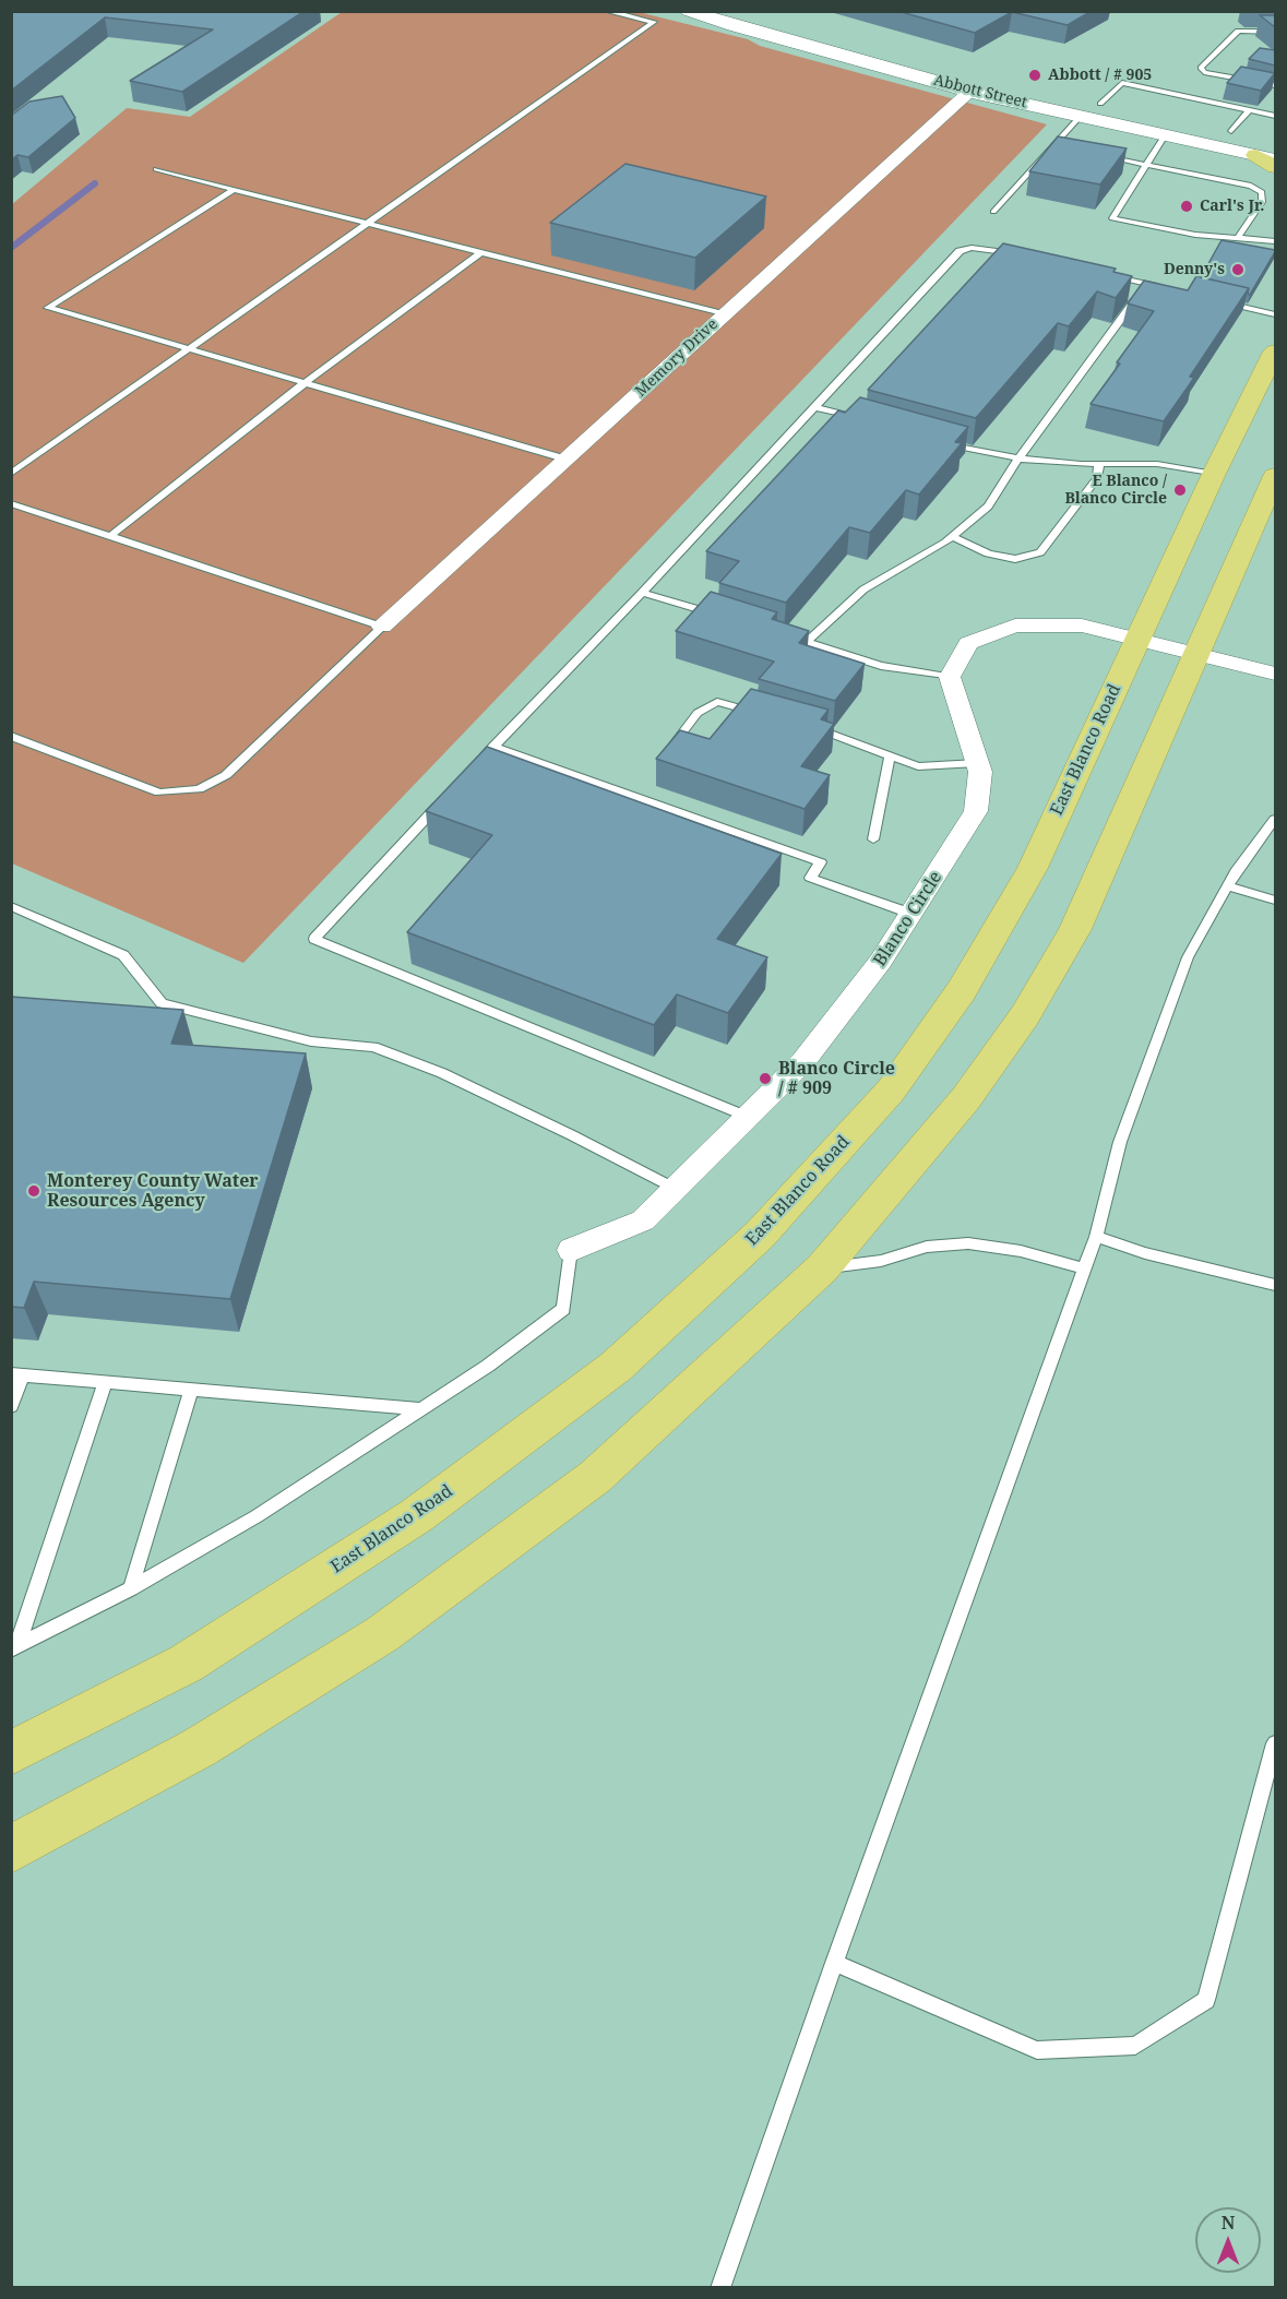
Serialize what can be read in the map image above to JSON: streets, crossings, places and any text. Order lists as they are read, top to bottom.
{
  "streets": {
    "highway": ["East Blanco Road"],
    "main road": ["Abbott Street"],
    "street": ["Memory Drive", "Blanco Circle"]
  },
  "crossings": [
    ["Abbott Street", "Memory Drive"]
  ],
  "places": [
    "Abbott / # 905",
    "Carl's Jr.",
    "Denny's",
    "E Blanco / Blanco Circle",
    "Blanco Circle / # 909",
    "Monterey County Water Resources Agency"
  ],
  "north": "top"
}
